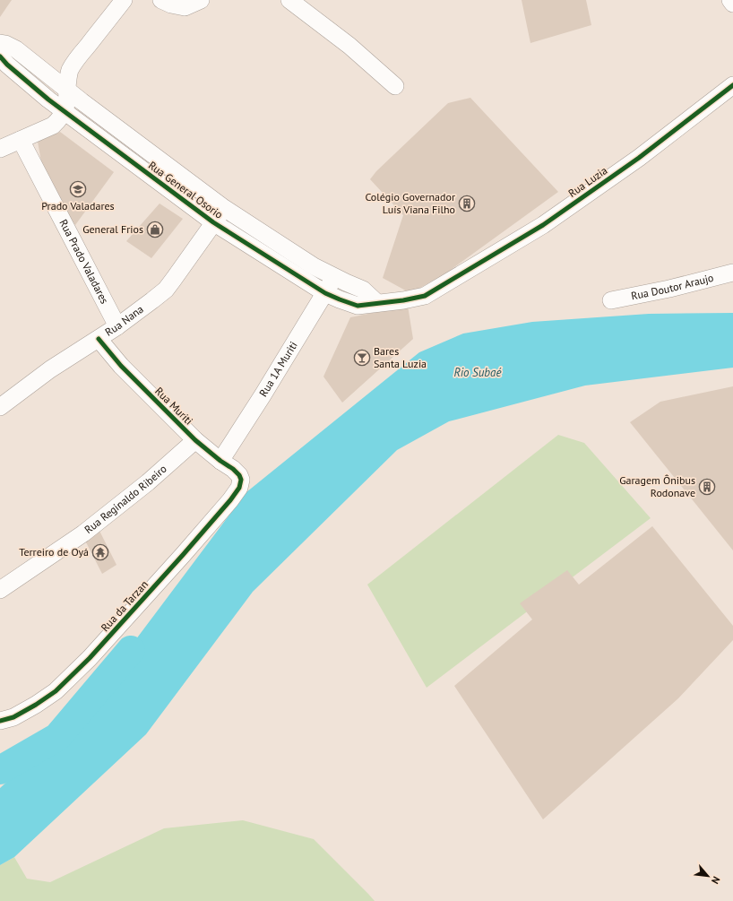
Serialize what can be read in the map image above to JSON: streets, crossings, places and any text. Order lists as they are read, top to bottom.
{
  "streets": {
    "street": [
      "Rua Luzia",
      "Rua General Osorio",
      "Rua Prado Valadares",
      "Rua Doutor Araujo",
      "Rua Nana",
      "Rua 1A Muriti",
      "Rua Muriti",
      "Rua Reginaldo Ribeiro",
      "Rua da Tarzan"
    ]
  },
  "crossings": [
    ["Rua Luzia", "Rua General Osorio"],
    ["Rua General Osorio", "Rua Nana"],
    ["Rua General Osorio", "Rua 1A Muriti"],
    ["Rua Prado Valadares", "Rua Nana"],
    ["Rua Nana", "Rua Muriti"],
    ["Rua 1A Muriti", "Rua Muriti"],
    ["Rua Muriti", "Rua Reginaldo Ribeiro"],
    ["Rua Muriti", "Rua da Tarzan"]
  ],
  "water": ["Rio Subaé"],
  "places": {
    "school or university": ["Prado Valadares"],
    "building": ["Colégio Governador Luís Viana Filho", "Garagem Ônibus Rodonave"],
    "shop": ["General Frios"],
    "bar": ["Bares Santa Luzia"],
    "temple": ["Terreiro de Oyá"]
  },
  "north": "bottom right"
}
